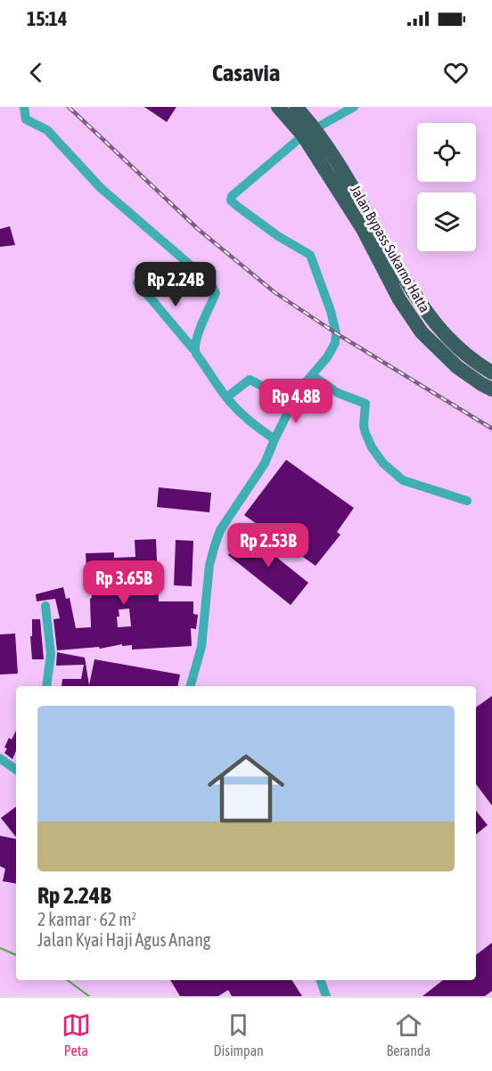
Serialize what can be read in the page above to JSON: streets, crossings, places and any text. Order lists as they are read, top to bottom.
{
  "streets": {
    "highway": ["Jalan Bypass Sukarno Hatta"]
  },
  "page": {
    "status": "15:14",
    "header": "Casavia",
    "price": [
      "Rp 2.24B",
      "Rp 4.8B",
      "Rp 2.53B",
      "Rp 3.65B"
    ],
    "list": [
      {
        "name": "Rp 2.24B",
        "note": "2 kamar · 62 m² · Jalan Kyai Haji Agus Anang"
      }
    ],
    "tabs": ["Peta", "Disimpan", "Beranda"]
  }
}
